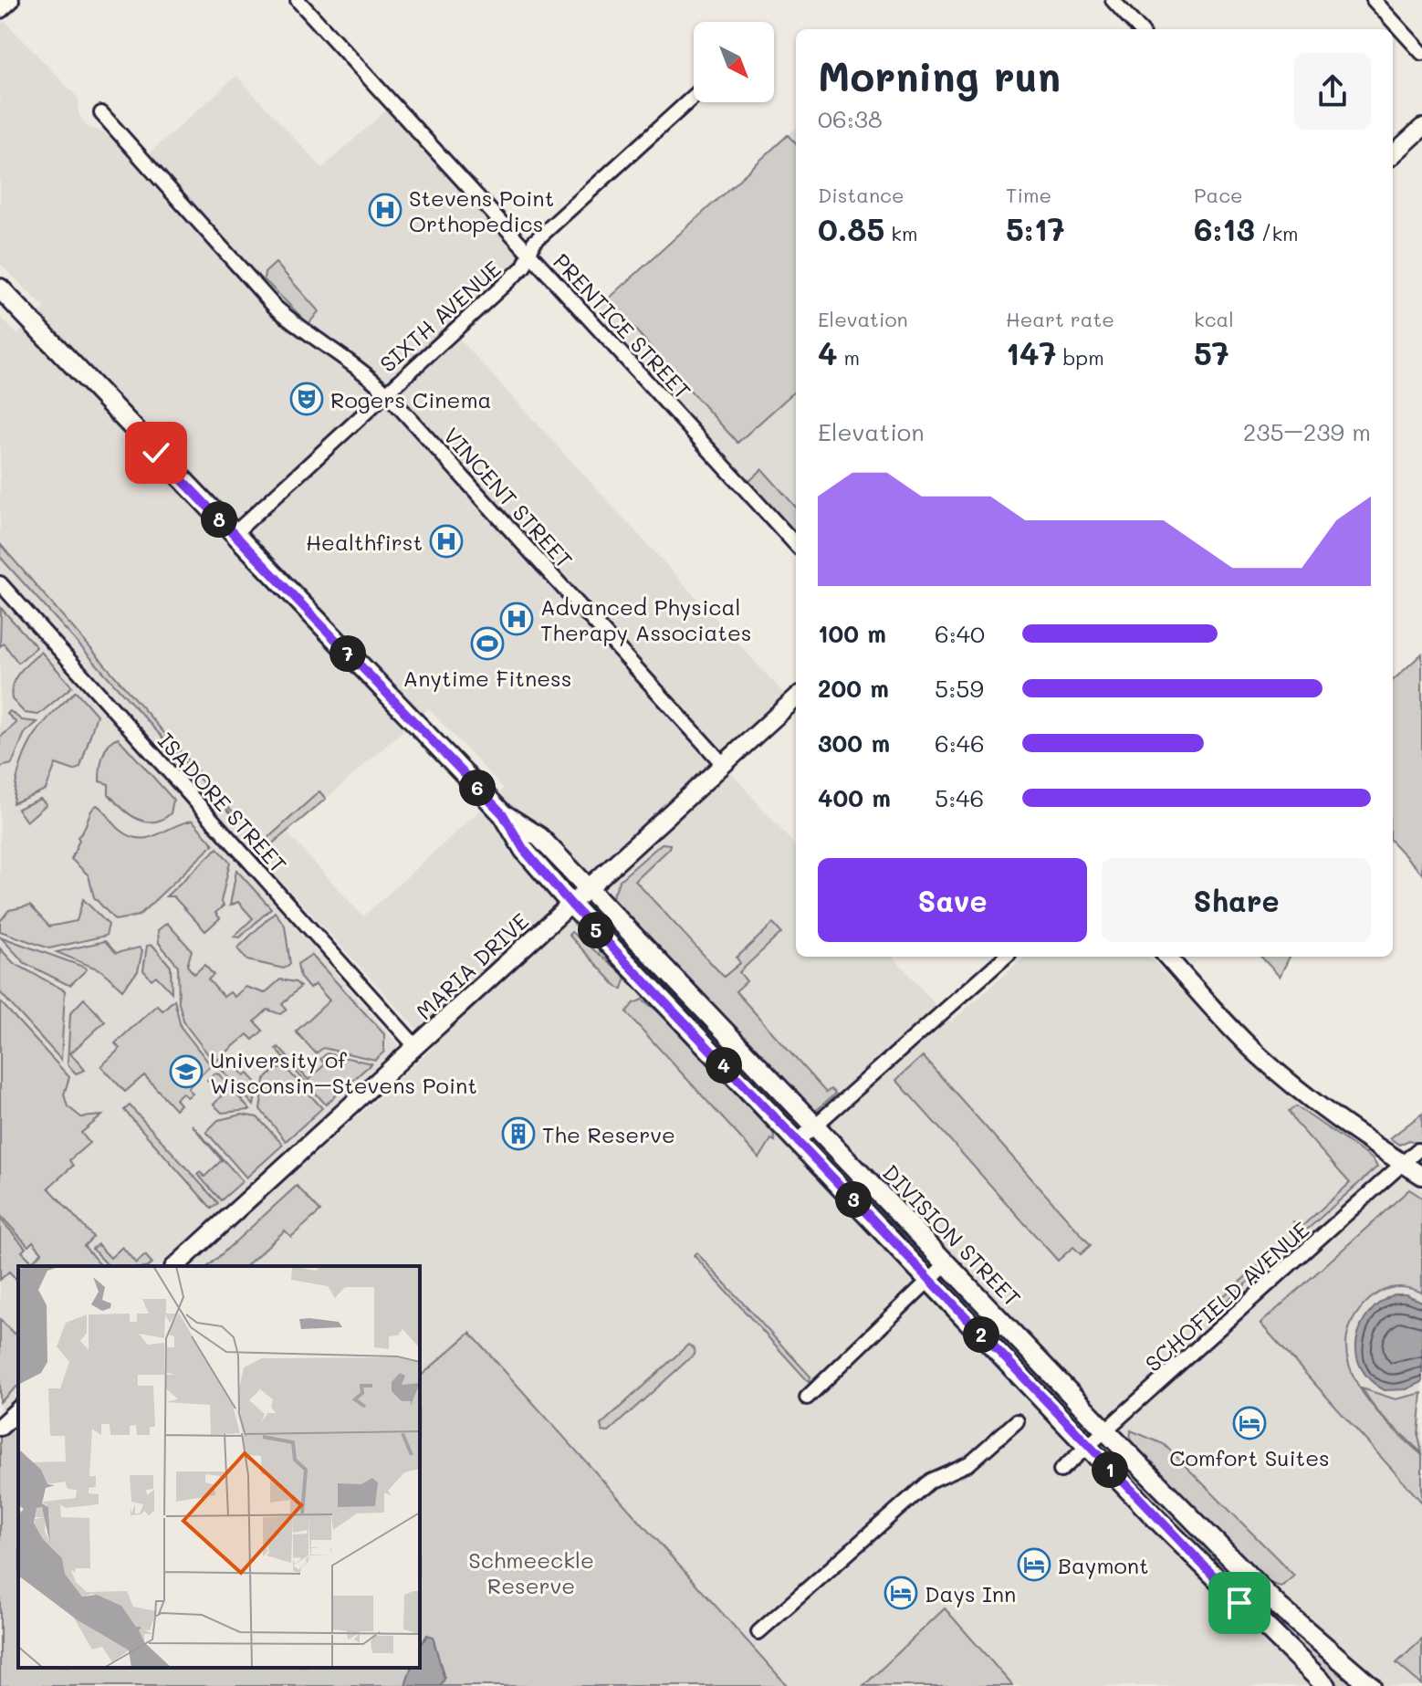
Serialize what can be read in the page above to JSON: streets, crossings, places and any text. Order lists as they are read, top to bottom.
{
  "streets": {
    "main road": ["DIVISION STREET"],
    "street": [
      "SIXTH AVENUE",
      "PRENTICE STREET",
      "VINCENT STREET",
      "ISADORE STREET",
      "MARIA DRIVE",
      "SCHOFIELD AVENUE"
    ]
  },
  "crossings": [
    ["SIXTH AVENUE", "PRENTICE STREET"],
    ["SIXTH AVENUE", "VINCENT STREET"],
    ["SIXTH AVENUE", "DIVISION STREET"],
    ["VINCENT STREET", "MARIA DRIVE"],
    ["ISADORE STREET", "MARIA DRIVE"],
    ["MARIA DRIVE", "DIVISION STREET"],
    ["DIVISION STREET", "SCHOFIELD AVENUE"]
  ],
  "parks": ["Schmeeckle Reserve"],
  "places": {
    "hospital": ["Stevens Point Orthopedics", "Healthfirst", "Advanced Physical Therapy Associates"],
    "theatre": ["Rogers Cinema"],
    "sports": ["Anytime Fitness"],
    "school or university": ["University of Wisconsin–Stevens Point"],
    "building": ["The Reserve"],
    "hotel": ["Comfort Suites", "Baymont", "Days Inn"]
  },
  "north": "bottom right",
  "page": {
    "heading": ["Morning run", "06:38"],
    "stats": [
      ["Distance", "0.85 km"],
      ["Time", "5:17"],
      ["Pace", "6:13 /km"],
      ["Elevation", "4 m"],
      ["Heart rate", "147 bpm"],
      ["kcal", "57"]
    ],
    "chart": ["Elevation", "235–239 m"],
    "pins": [
      "8",
      "7",
      "6",
      "5",
      "4",
      "3",
      "2",
      "1"
    ],
    "list": [
      {
        "name": "100 m",
        "note": "6:40"
      },
      {
        "name": "200 m",
        "note": "5:59"
      },
      {
        "name": "300 m",
        "note": "6:46"
      },
      {
        "name": "400 m",
        "note": "5:46"
      }
    ],
    "buttons": ["Save", "Share"]
  }
}
